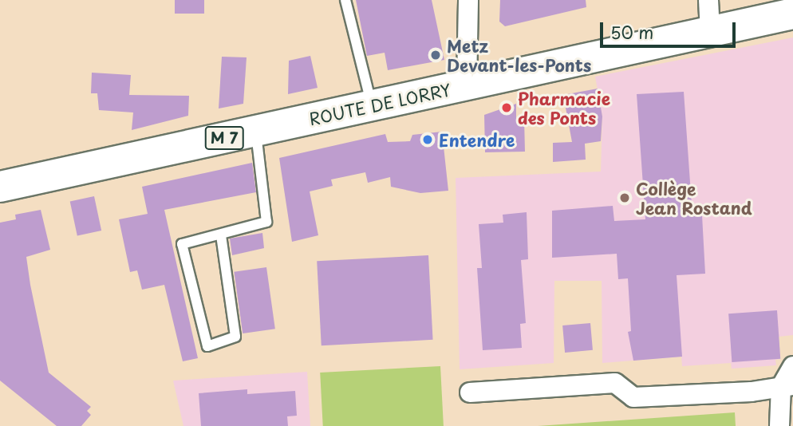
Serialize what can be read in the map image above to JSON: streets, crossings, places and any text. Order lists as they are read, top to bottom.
{
  "streets": {
    "main road": ["ROUTE DE LORRY", "M 7"]
  },
  "places": [
    "Metz Devant-les-Ponts",
    "Pharmacie des Ponts",
    "Entendre",
    "Collège Jean Rostand"
  ],
  "scale_bar": "50 m"
}
